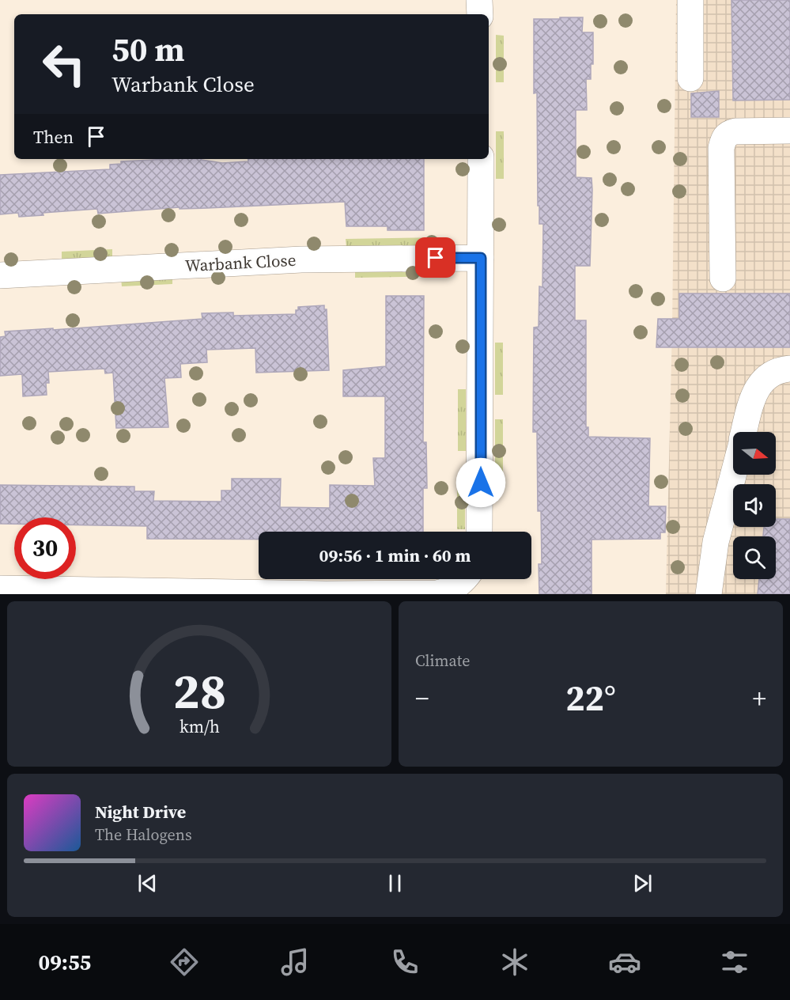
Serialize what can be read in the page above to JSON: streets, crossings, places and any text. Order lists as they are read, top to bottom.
{
  "streets": {
    "street": ["Warbank Close"]
  },
  "north": "right",
  "page": {
    "turn": ["50 m", "Warbank Close"],
    "then": "Then",
    "limit": "30",
    "trip": "09:56 · 1 min · 60 m",
    "tile": "Climate",
    "heat": ["−", "22°", "+"],
    "song": ["Night Drive", "The Halogens"],
    "tabs": "09:55",
    "gauge": ["28", "km/h"]
  }
}
